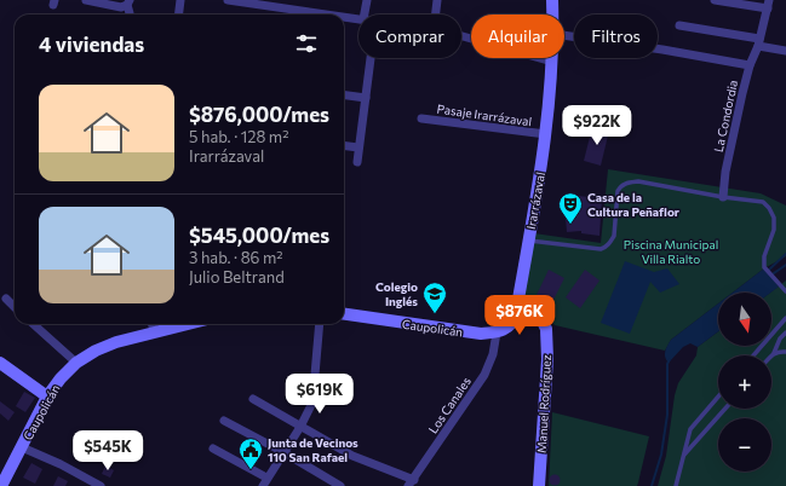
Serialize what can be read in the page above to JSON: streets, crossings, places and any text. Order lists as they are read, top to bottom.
{
  "streets": {
    "main road": ["Irarrázaval", "Caupolicán", "Manuel Rodríguez"],
    "street": ["Pasaje Irarrázaval", "La Condordia", "Los Canales"]
  },
  "crossings": [
    ["Pasaje Irarrázaval", "Irarrázaval"],
    ["Irarrázaval", "Caupolicán"],
    ["Irarrázaval", "Manuel Rodríguez"],
    ["Irarrázaval", "Los Canales"],
    ["Caupolicán", "Los Canales"]
  ],
  "parks": ["Piscina Municipal Villa Rialto"],
  "places": {
    "theatre": ["Casa de la Cultura Peñaflor"],
    "school or university": ["Colegio Inglés"],
    "public building": ["Junta de Vecinos 110 San Rafael"]
  },
  "north": "bottom",
  "page": {
    "chip": ["Comprar", "Alquilar", "Filtros"],
    "heading": "4 viviendas",
    "list": [
      {
        "name": "$876,000/mes",
        "note": "5 hab. · 128 m² · Irarrázaval"
      },
      {
        "name": "$545,000/mes",
        "note": "3 hab. · 86 m² · Julio Beltrand"
      }
    ],
    "price": [
      "$922K",
      "$876K",
      "$619K",
      "$545K"
    ],
    "map_buttons": ["+", "−"]
  }
}
